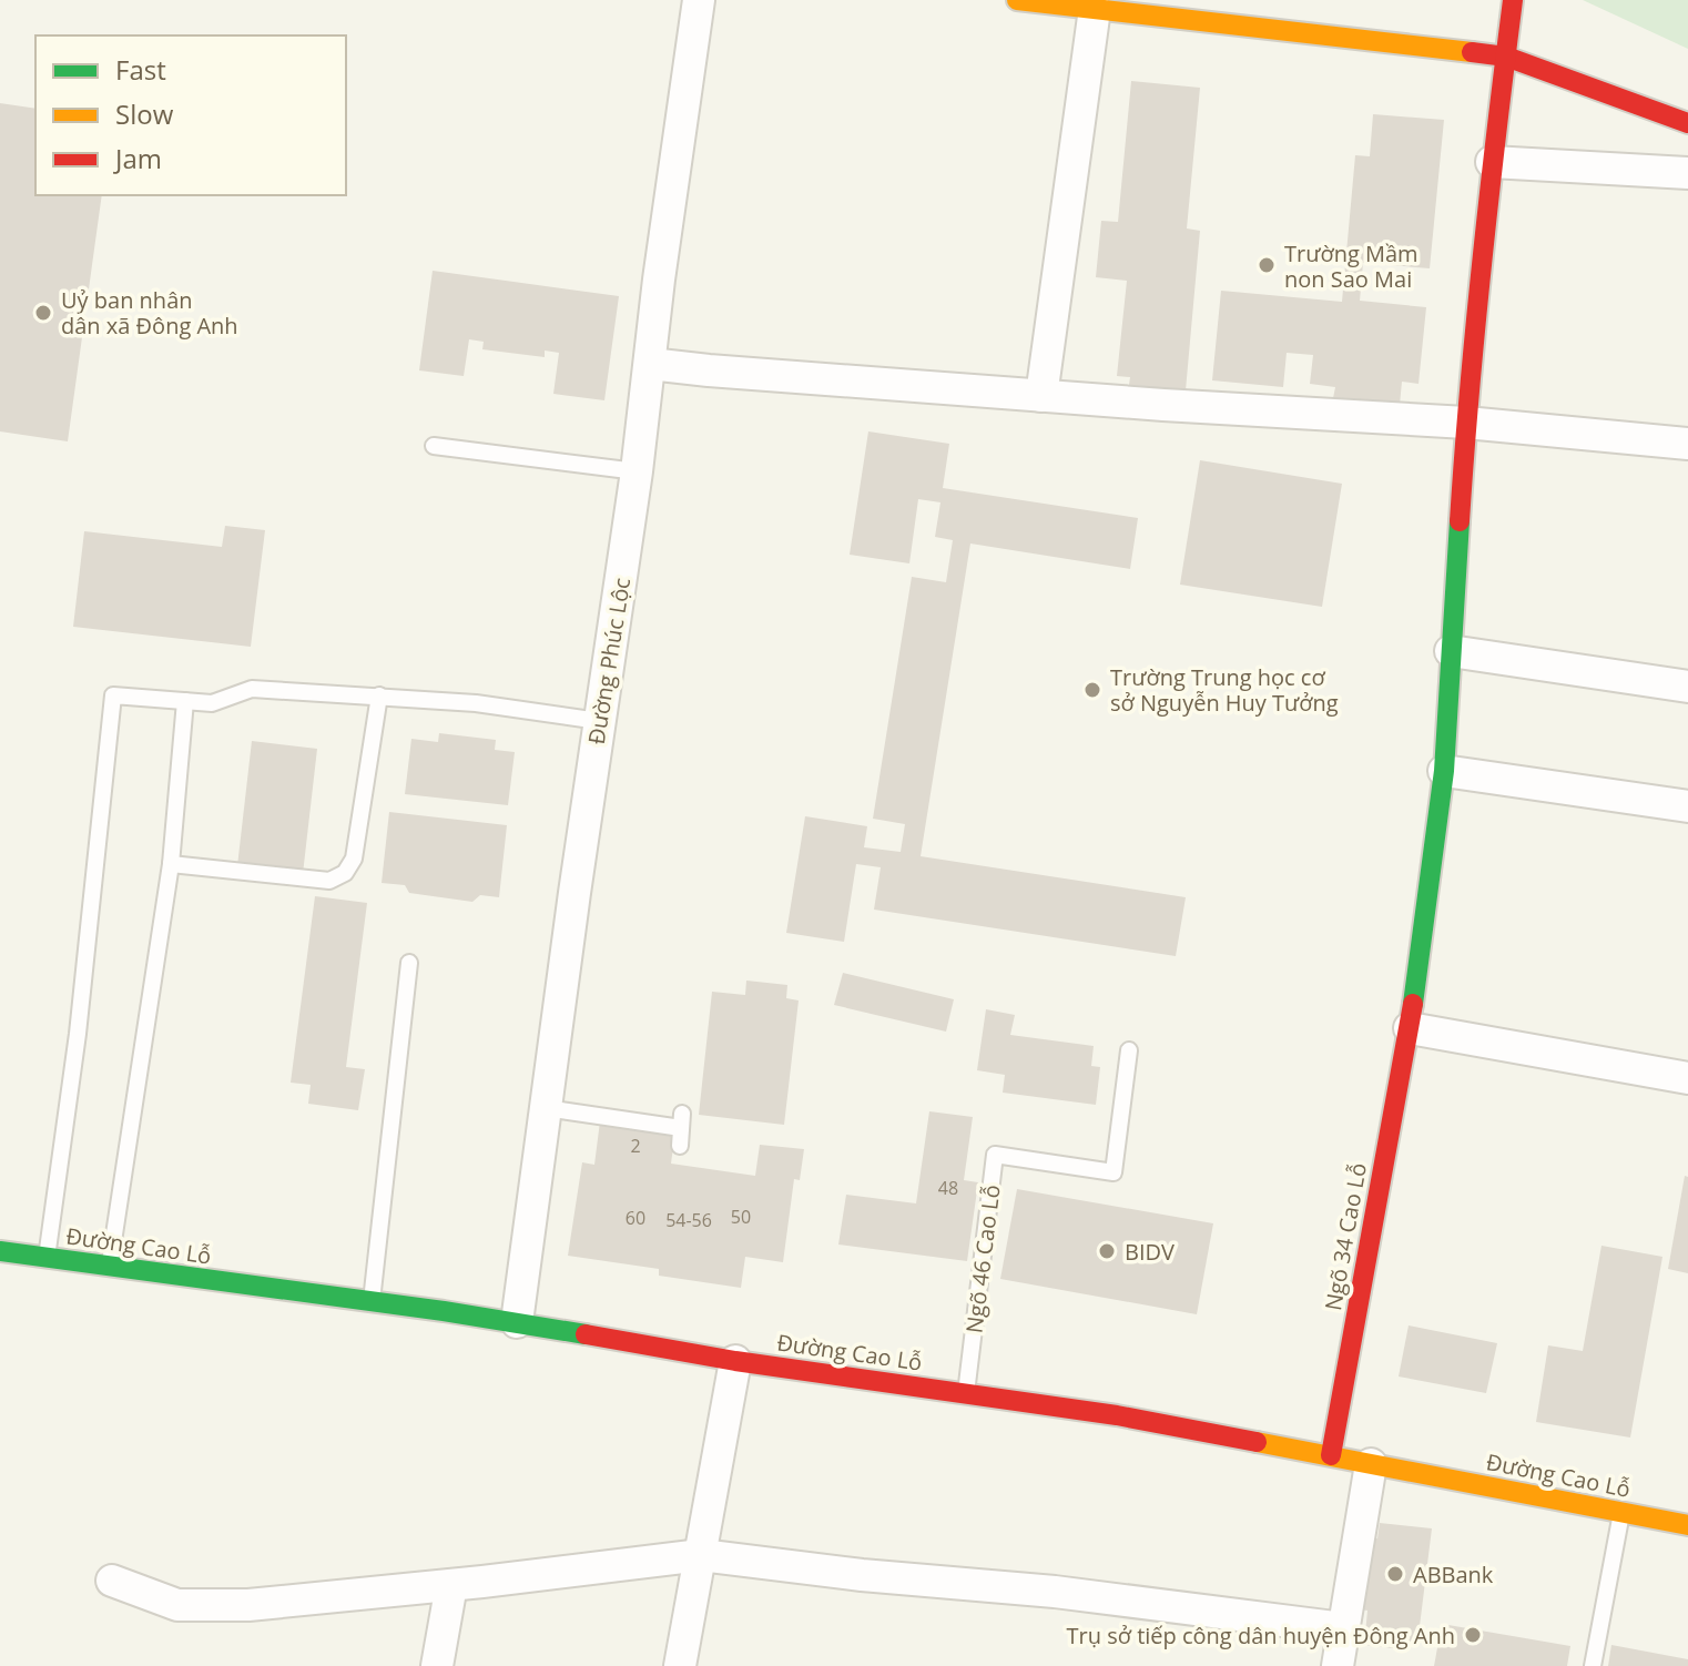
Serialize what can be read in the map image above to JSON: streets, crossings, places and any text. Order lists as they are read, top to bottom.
{
  "streets": {
    "street": ["Đường Phúc Lộc", "Ngõ 34 Cao Lỗ", "Đường Cao Lỗ"],
    "lane": ["Ngõ 46 Cao Lỗ"]
  },
  "crossings": [
    ["Đường Phúc Lộc", "Đường Cao Lỗ"],
    ["Ngõ 34 Cao Lỗ", "Đường Cao Lỗ"],
    ["Đường Cao Lỗ", "Ngõ 46 Cao Lỗ"]
  ],
  "places": [
    "Trường Mầm non Sao Mai",
    "Uỷ ban nhân dân xã Đông Anh",
    "Trường Trung học cơ sở Nguyễn Huy Tưởng",
    "BIDV",
    "ABBank",
    "Trụ sở tiếp công dân huyện Đông Anh"
  ],
  "house_numbers": [
    "2",
    "48",
    "50",
    "60",
    "54-56"
  ],
  "legend": ["Fast", "Slow", "Jam"]
}
